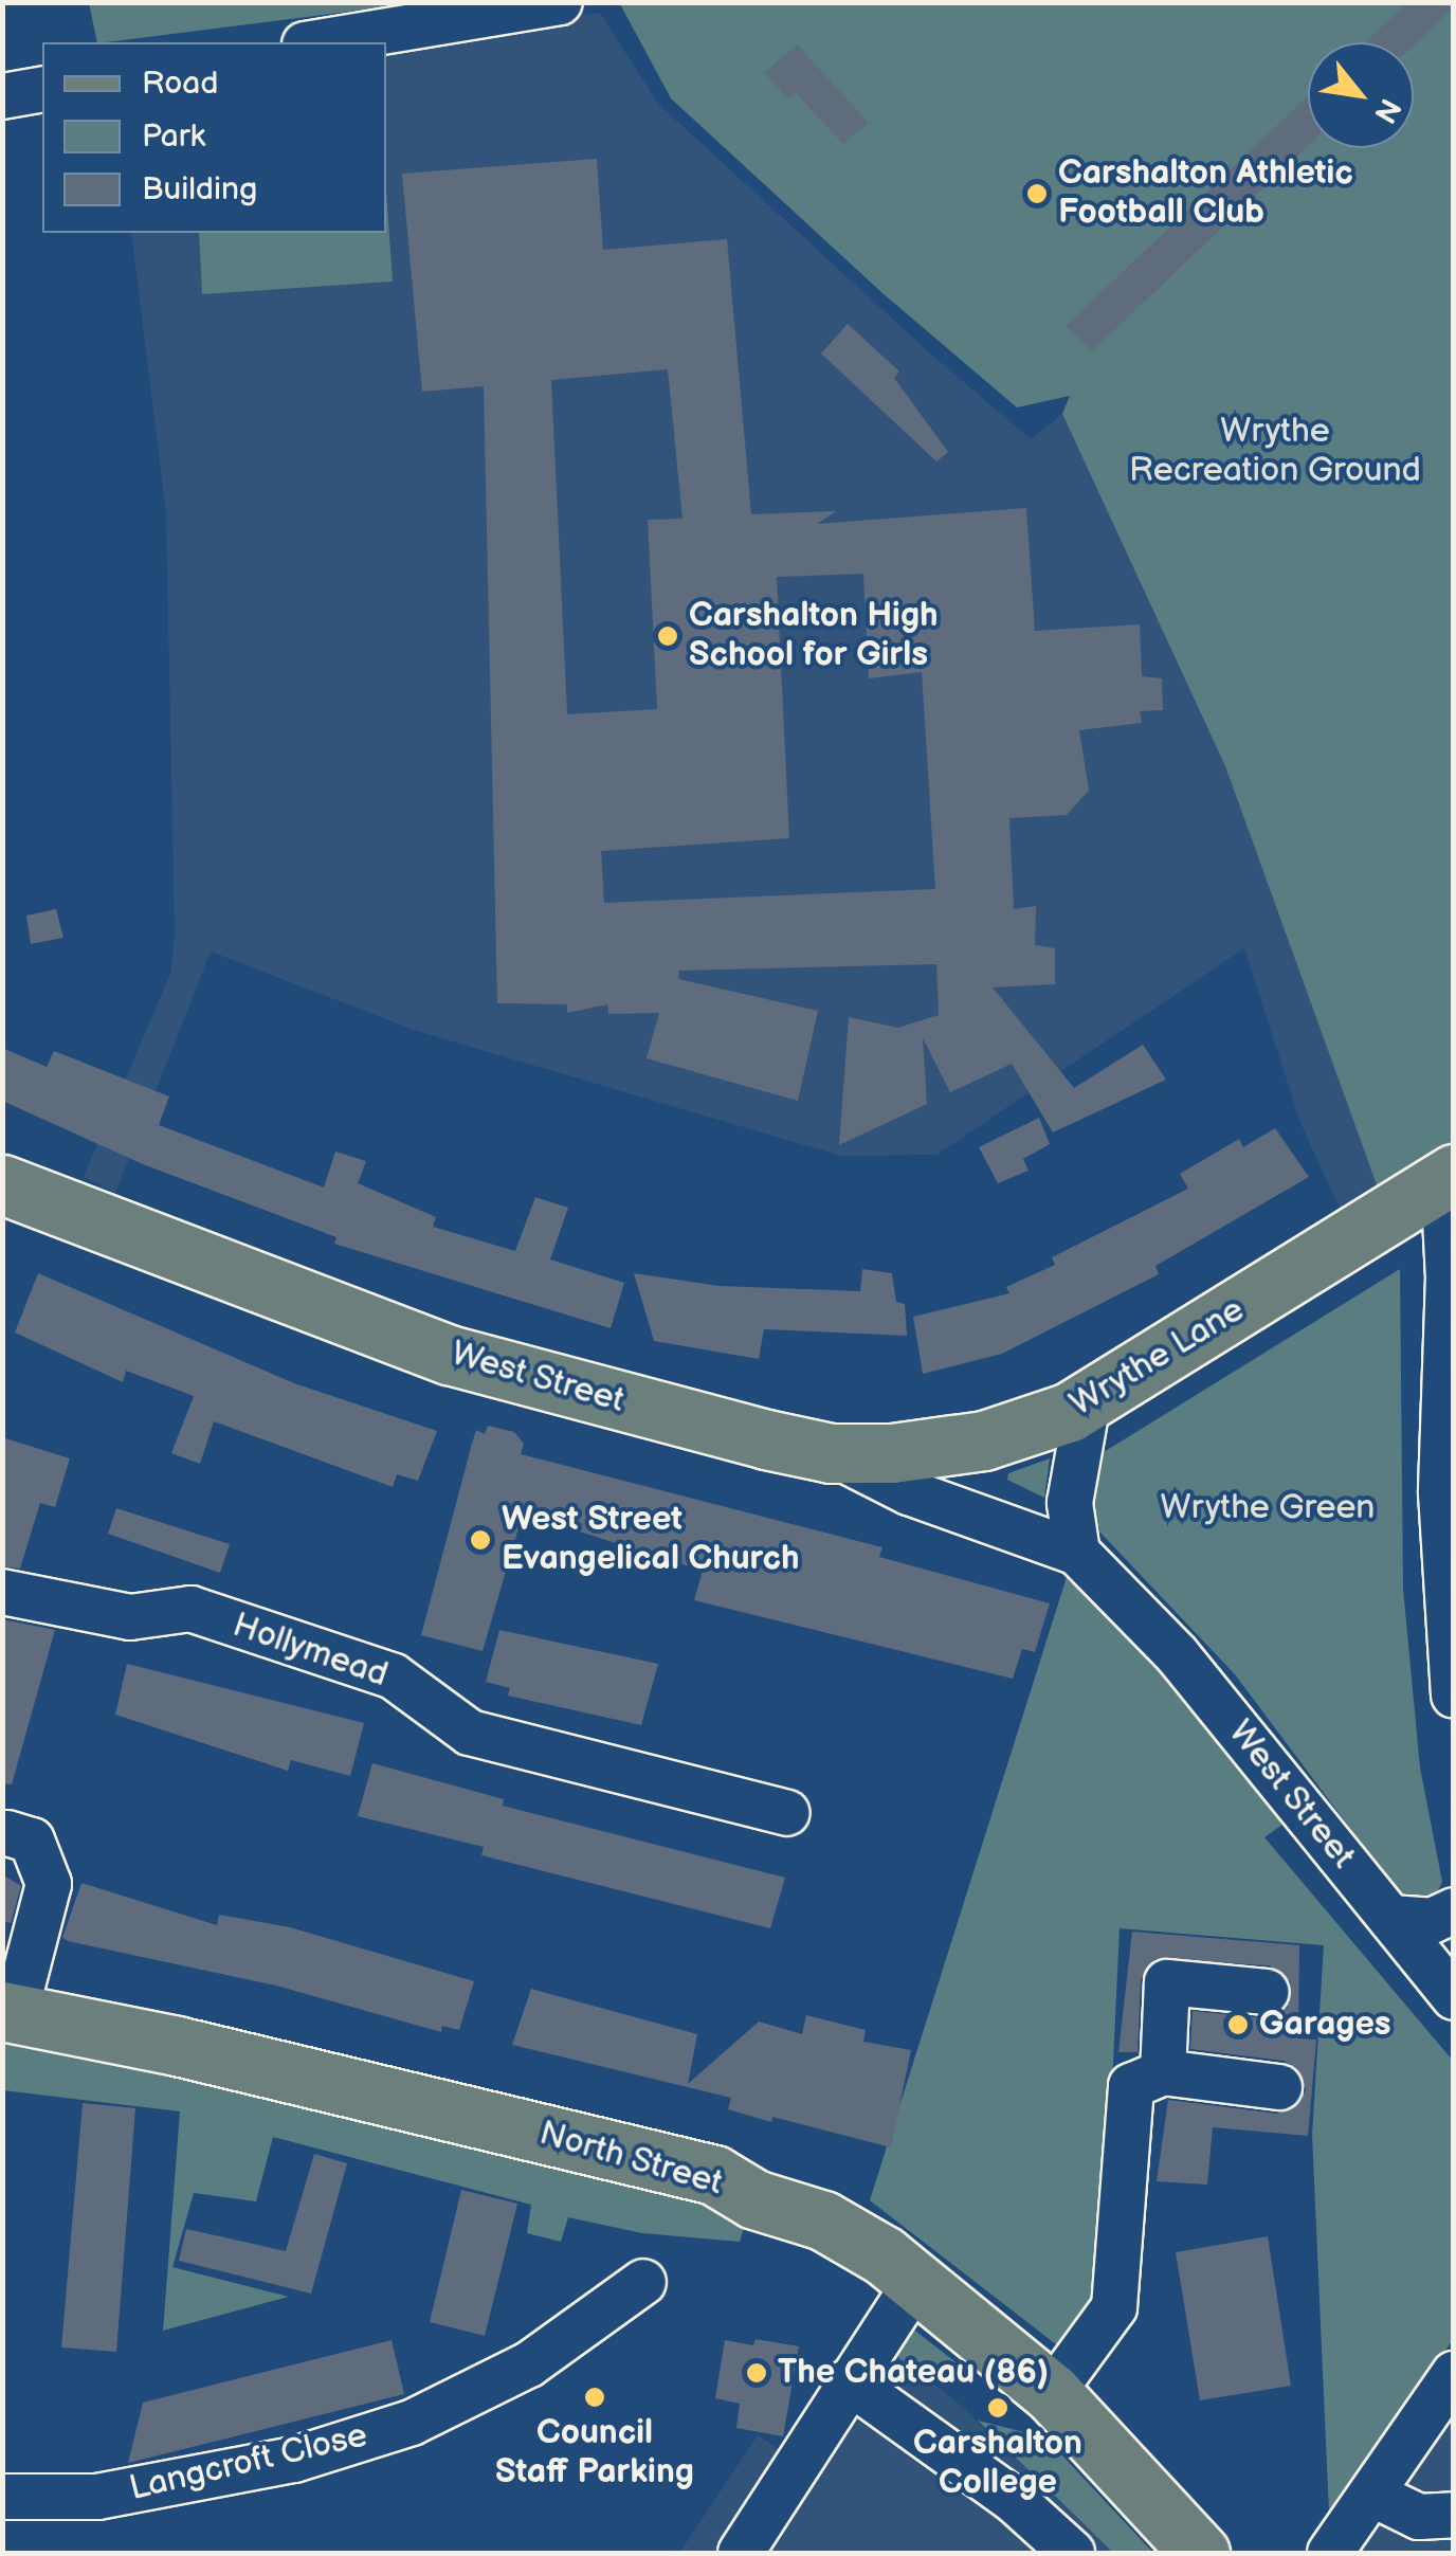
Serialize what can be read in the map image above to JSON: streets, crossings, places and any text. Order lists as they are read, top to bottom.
{
  "streets": {
    "main road": ["Wrythe Lane", "West Street", "North Street"],
    "street": ["Hollymead", "Langcroft Close"]
  },
  "crossings": [
    ["Wrythe Lane", "West Street"]
  ],
  "parks": ["Wrythe Recreation Ground", "Wrythe Green"],
  "places": [
    "Carshalton Athletic Football Club",
    "Carshalton High School for Girls",
    "West Street Evangelical Church",
    "Garages",
    "The Chateau (86)",
    "Council Staff Parking",
    "Carshalton College"
  ],
  "legend": ["Road", "Park", "Building"],
  "north": "bottom right"
}
